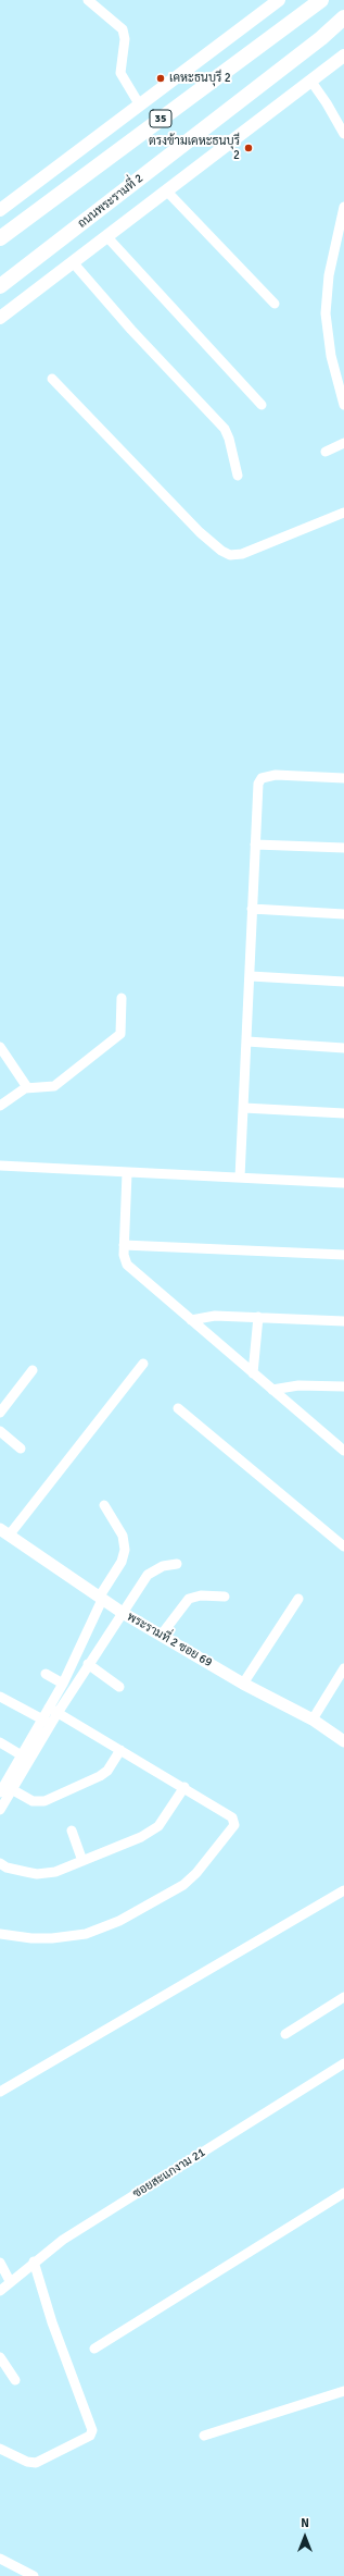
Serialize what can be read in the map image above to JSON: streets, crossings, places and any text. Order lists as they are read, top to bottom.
{
  "streets": {
    "highway": ["35", "ถนนพระรามที่ 2"],
    "street": ["พระรามที่ 2 ซอย 69", "ซอยสะแกงาม 21"]
  },
  "places": ["เคหะธนบุรี 2", "ตรงข้ามเคหะธนบุรี 2"],
  "north": "top"
}
